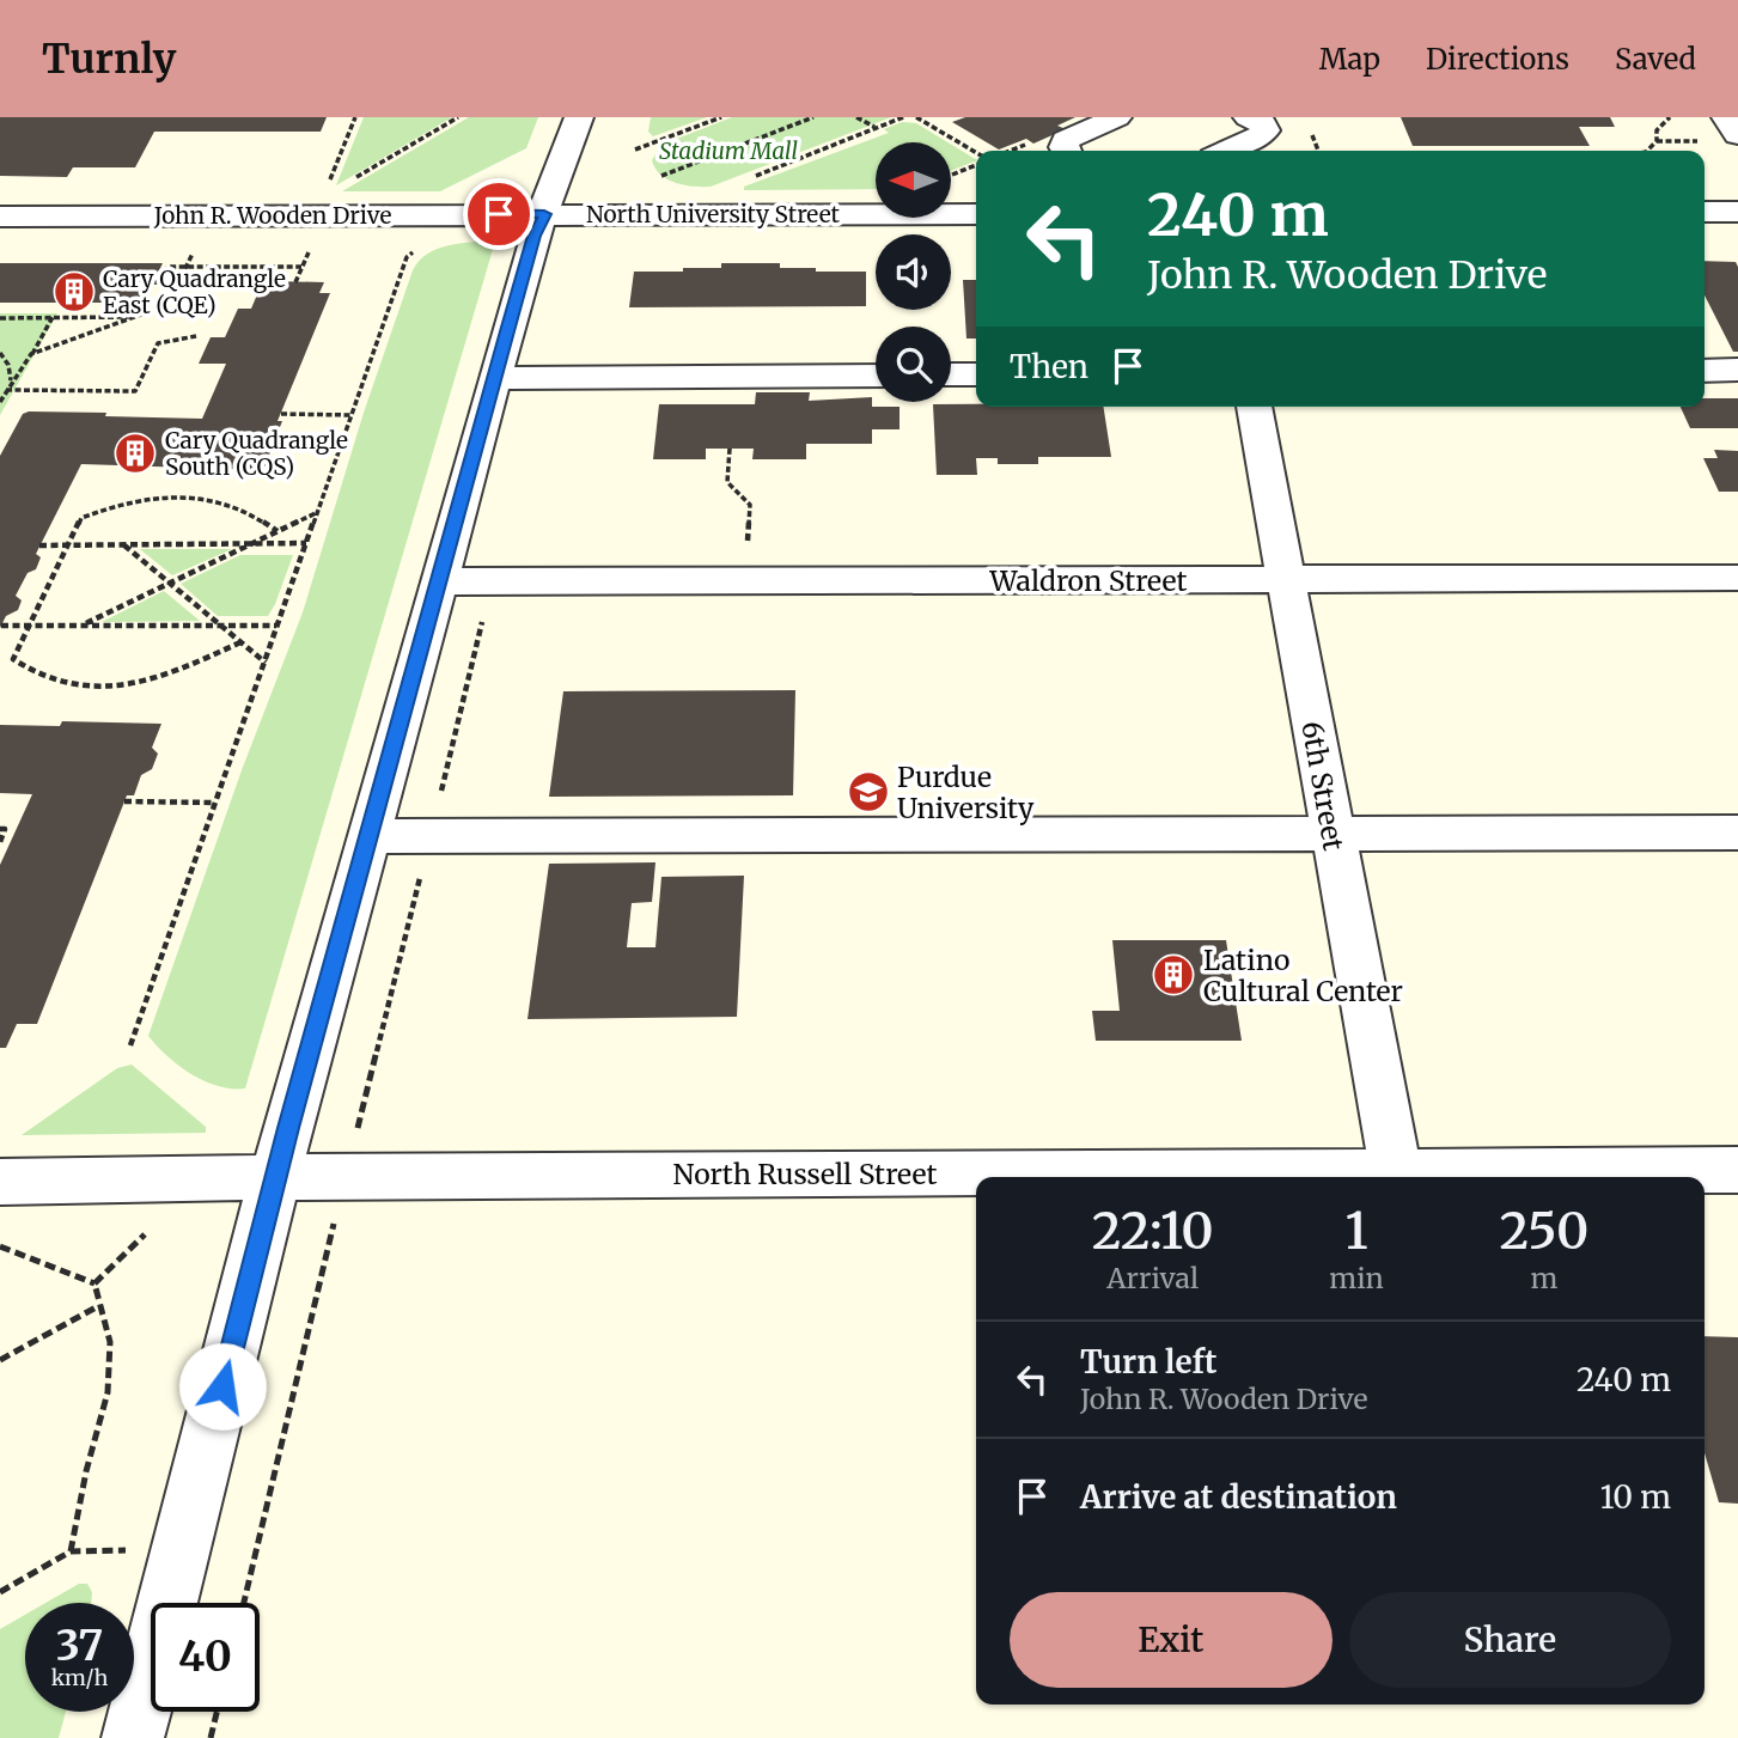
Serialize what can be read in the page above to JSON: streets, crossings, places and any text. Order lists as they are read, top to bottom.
{
  "streets": {
    "street": [
      "North University Street",
      "John R. Wooden Drive",
      "Waldron Street",
      "6th Street",
      "North Russell Street"
    ]
  },
  "crossings": [
    ["North University Street", "John R. Wooden Drive"],
    ["Waldron Street", "6th Street"],
    ["6th Street", "North Russell Street"]
  ],
  "parks": ["Stadium Mall"],
  "places": {
    "building": ["Cary Quadrangle East (CQE)", "Cary Quadrangle South (CQS)", "Latino Cultural Center"],
    "school or university": ["Purdue University"]
  },
  "north": "left",
  "page": {
    "header": "Turnly",
    "nav": ["Map", "Directions", "Saved"],
    "turn": ["240 m", "John R. Wooden Drive"],
    "then": "Then",
    "eta": [
      "22:10",
      "Arrival",
      "1",
      "min",
      "250",
      "m"
    ],
    "list": [
      {
        "name": "Turn left",
        "note": "John R. Wooden Drive",
        "value": "240 m"
      },
      {
        "name": "Arrive at destination",
        "value": "10 m"
      }
    ],
    "buttons": ["Exit", "Share"],
    "speed": "37 km/h",
    "limit": "40"
  }
}
